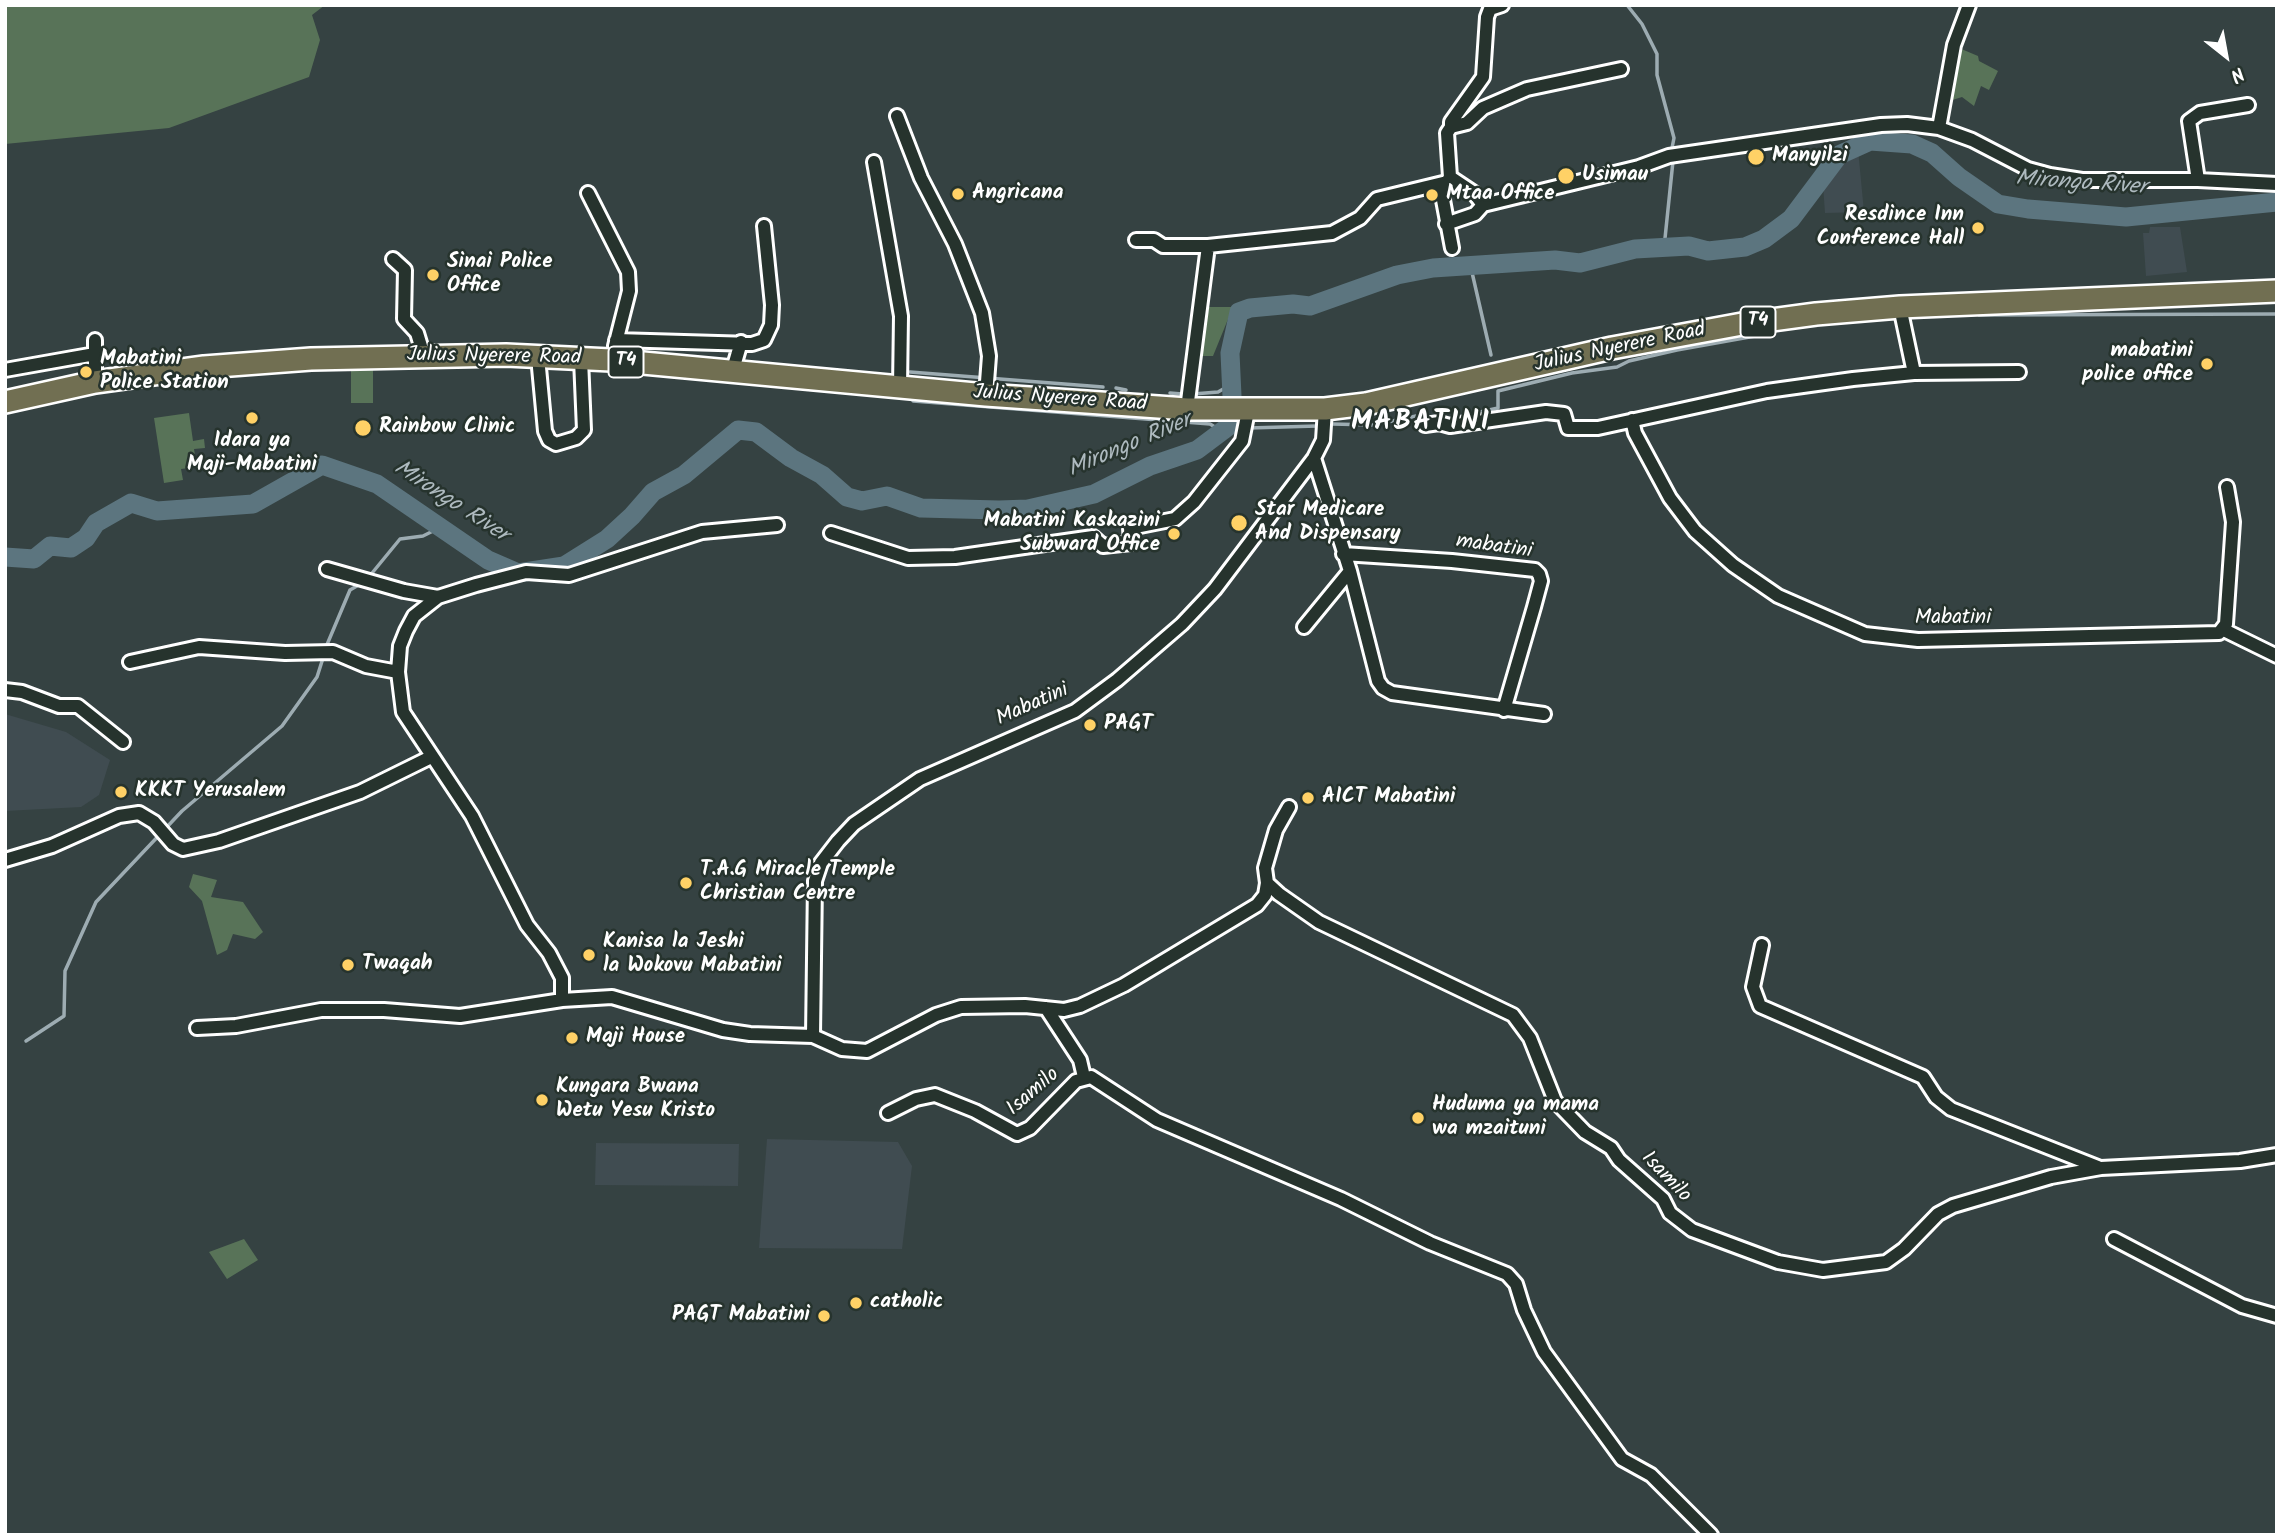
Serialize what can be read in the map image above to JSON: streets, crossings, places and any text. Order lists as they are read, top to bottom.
{
  "streets": {
    "highway": ["T4", "Julius Nyerere Road"],
    "street": ["mabatini", "Mabatini", "Isamilo"]
  },
  "crossings": [
    ["Julius Nyerere Road", "Mabatini"]
  ],
  "districts": ["MABATINI"],
  "water": ["Mirongo River"],
  "places": [
    "Manyilzi",
    "Usimau",
    "Angricana",
    "Mtaa Office",
    "Resdince Inn Conference Hall",
    "Sinai Police Office",
    "mabatini police office",
    "Mabatini Police Station",
    "Idara ya Maji-Mabatini",
    "Rainbow Clinic",
    "Star Medicare And Dispensary",
    "Mabatini Kaskazini Subward Office",
    "PAGT",
    "KKKT Yerusalem",
    "AICT Mabatini",
    "T.A.G Miracle Temple Christian Centre",
    "Kanisa la Jeshi la Wokovu Mabatini",
    "Twaqah",
    "Maji House",
    "Kungara Bwana Wetu Yesu Kristo",
    "Huduma ya mama wa mzaituni",
    "catholic",
    "PAGT Mabatini"
  ],
  "north": "bottom right"
}
